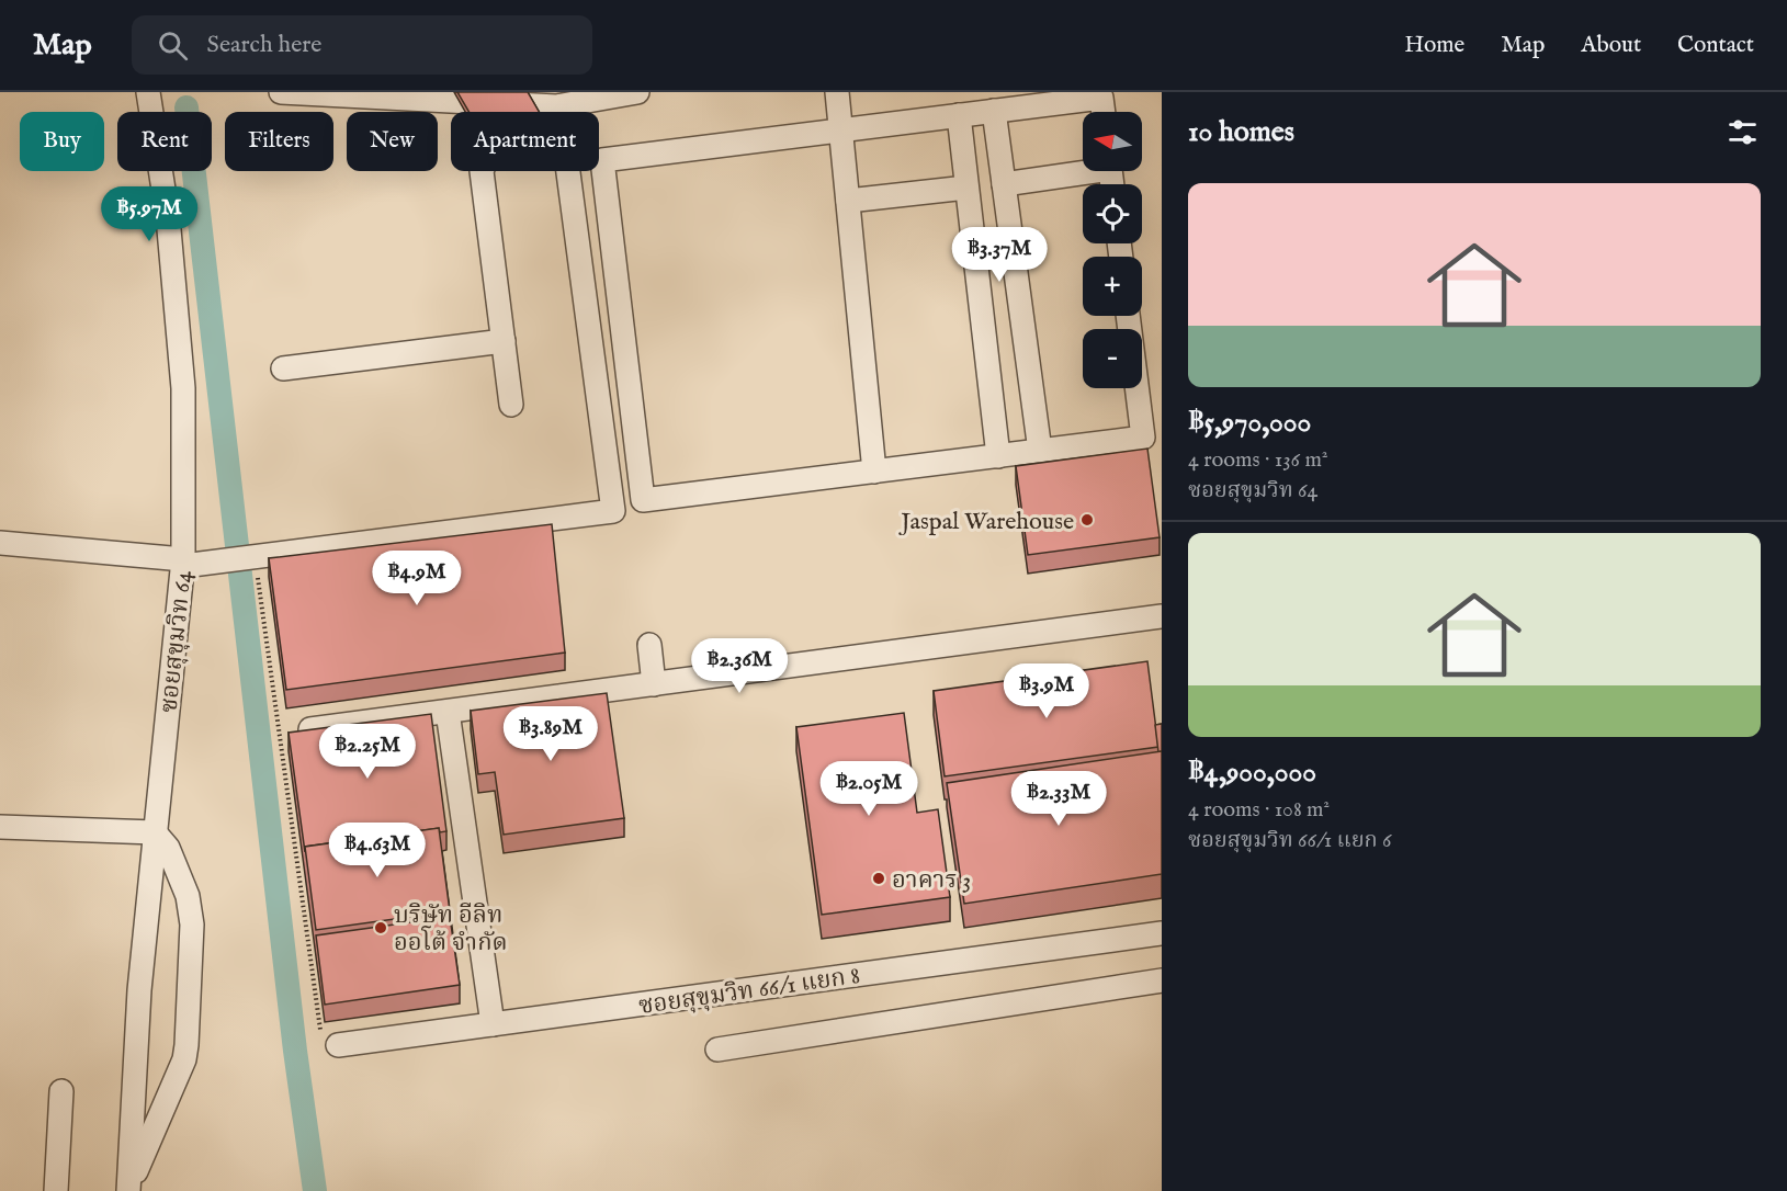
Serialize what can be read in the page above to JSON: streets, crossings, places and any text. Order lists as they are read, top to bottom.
{
  "streets": {
    "street": ["ซอยสุขุมวิท 64", "ซอยสุขุมวิท 66/1 แยก 8"]
  },
  "places": ["Jaspal Warehouse", "อาคาร 3", "บริษัท อีลิท ออโต้ จำกัด"],
  "north": "left",
  "page": {
    "header": "Map",
    "search": "Search here",
    "nav": [
      "Home",
      "Map",
      "About",
      "Contact"
    ],
    "heading": "10 homes",
    "map_buttons": ["+", "−"],
    "chip": [
      "Buy",
      "Rent",
      "Filters",
      "New",
      "Apartment"
    ],
    "list": [
      {
        "name": "฿5,970,000",
        "note": "4 rooms · 136 m² · ซอยสุขุมวิท 64"
      },
      {
        "name": "฿4,900,000",
        "note": "4 rooms · 108 m² · ซอยสุขุมวิท 66/1 แยก 6"
      }
    ],
    "price": [
      "฿5.97M",
      "฿3.37M",
      "฿4.9M",
      "฿2.36M",
      "฿3.9M",
      "฿3.89M",
      "฿2.25M",
      "฿2.05M",
      "฿2.33M",
      "฿4.63M"
    ]
  }
}
